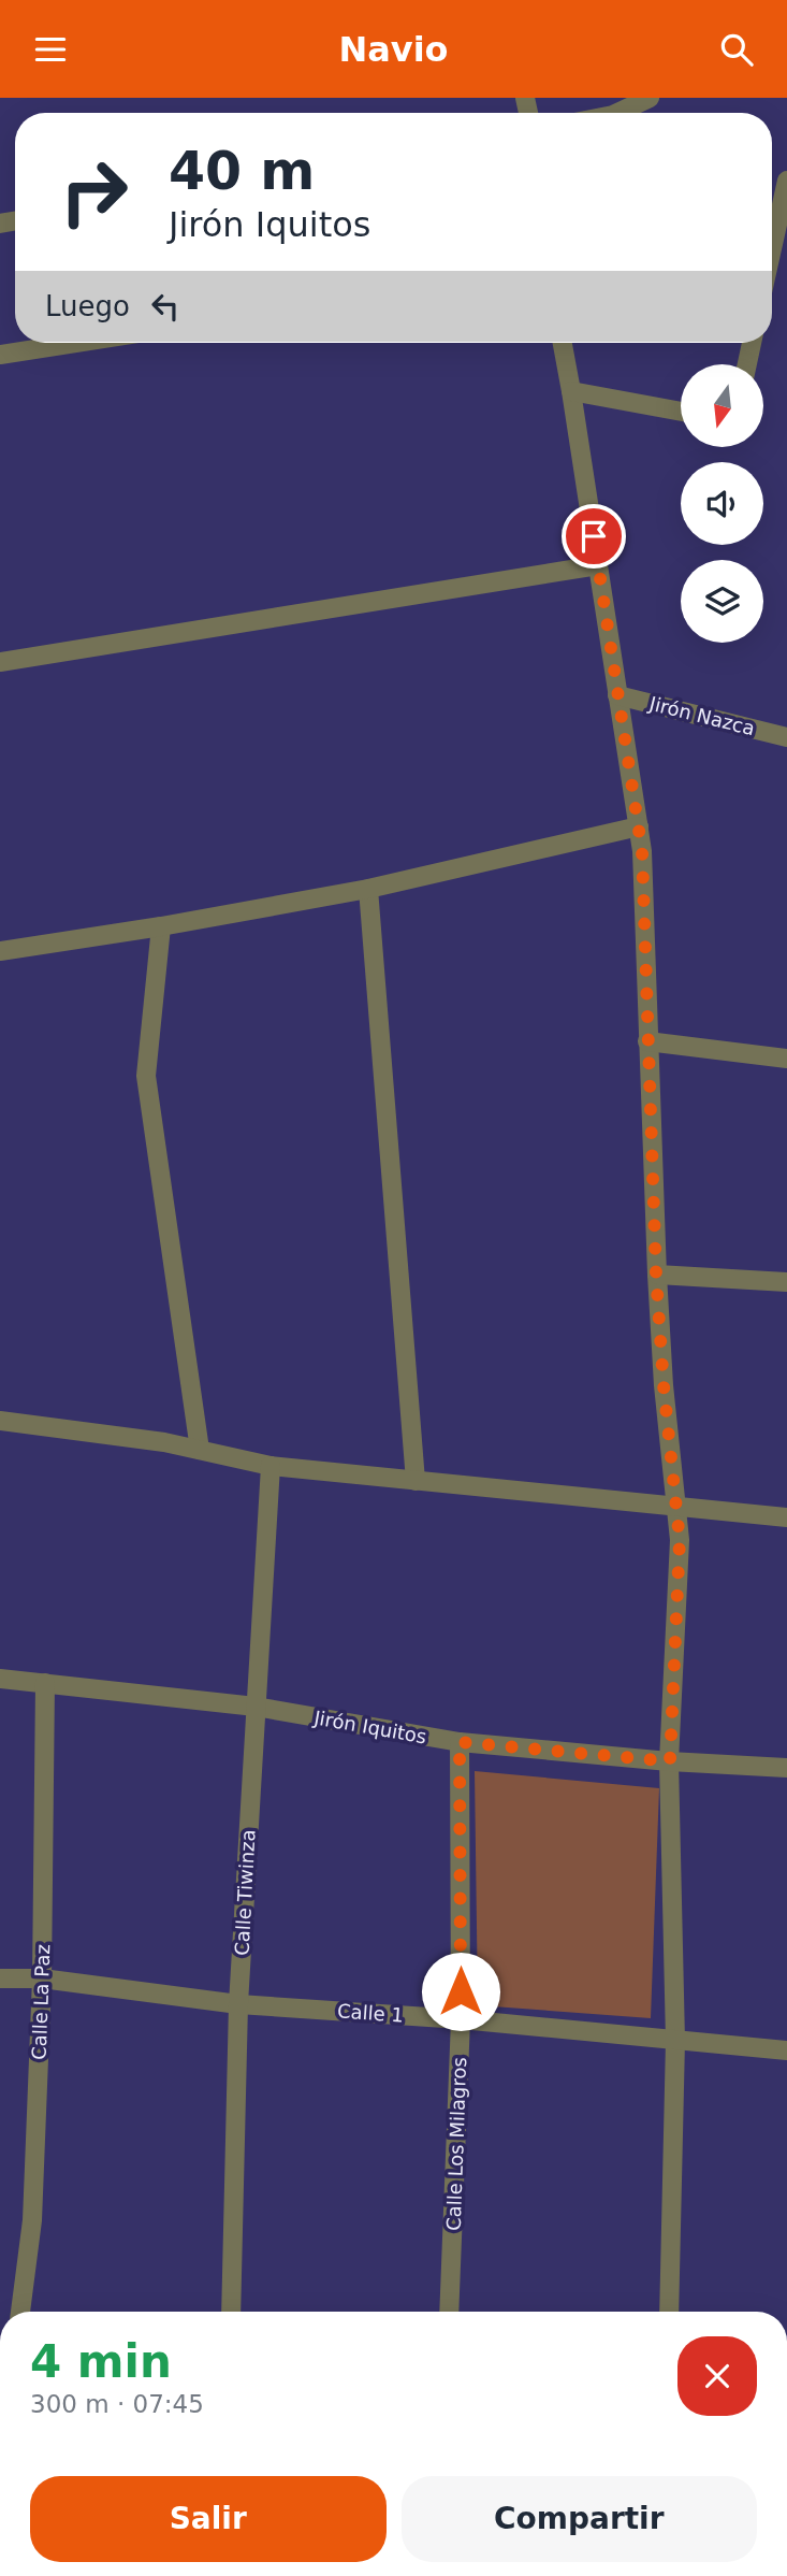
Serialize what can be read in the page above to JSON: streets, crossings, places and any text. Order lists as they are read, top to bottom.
{
  "streets": {
    "street": [
      "Jirón Nazca",
      "Jirón Iquitos",
      "Calle Tiwinza",
      "Calle La Paz",
      "Calle 1",
      "Calle Los Milagros"
    ]
  },
  "crossings": [
    ["Jirón Iquitos", "Calle Tiwinza"],
    ["Jirón Iquitos", "Calle La Paz"],
    ["Jirón Iquitos", "Calle Los Milagros"],
    ["Calle Tiwinza", "Calle 1"],
    ["Calle La Paz", "Calle 1"],
    ["Calle 1", "Calle Los Milagros"]
  ],
  "north": "bottom",
  "page": {
    "header": "Navio",
    "turn": ["40 m", "Jirón Iquitos"],
    "then": "Luego",
    "heading": ["4 min", "300 m · 07:45"],
    "buttons": ["Salir", "Compartir"]
  }
}
